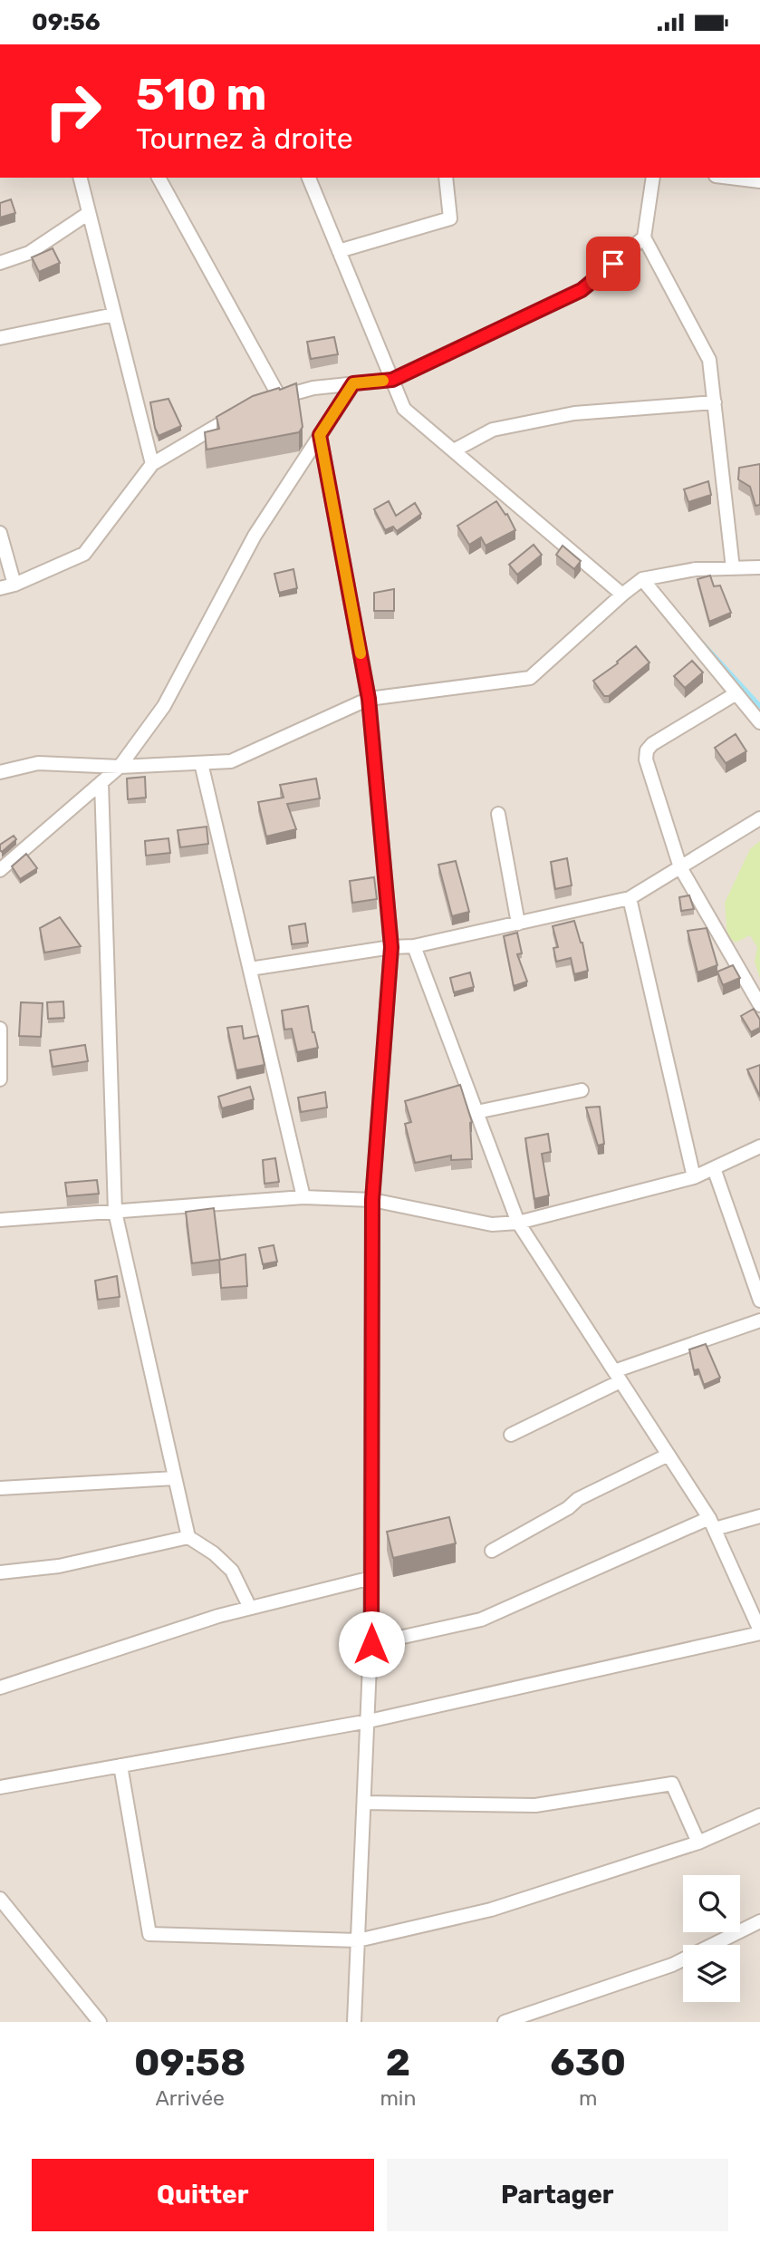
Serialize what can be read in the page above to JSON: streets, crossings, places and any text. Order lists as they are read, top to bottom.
{
  "page": {
    "status": "09:56",
    "turn": ["510 m", "Tournez à droite"],
    "eta": [
      "09:58",
      "Arrivée",
      "2",
      "min",
      "630",
      "m"
    ],
    "buttons": ["Quitter", "Partager"]
  }
}
